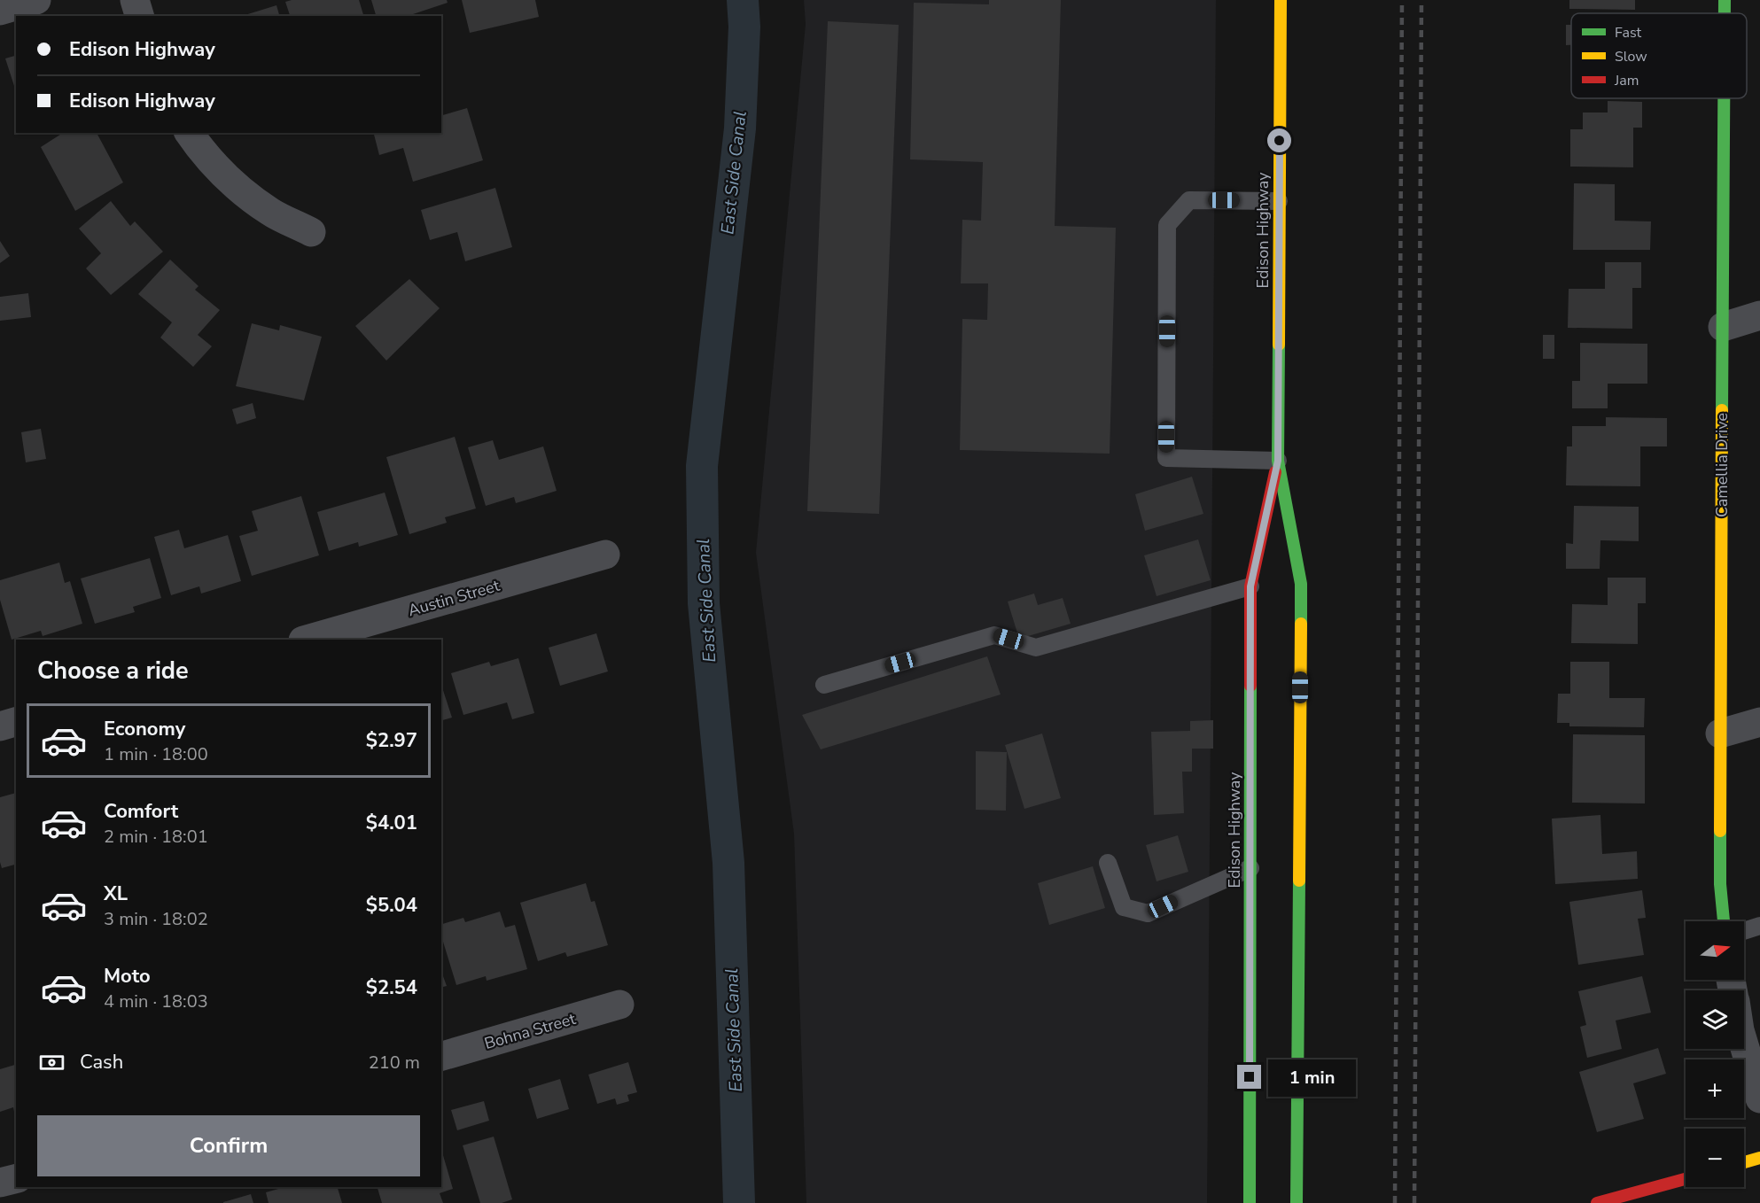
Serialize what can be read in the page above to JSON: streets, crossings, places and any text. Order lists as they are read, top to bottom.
{
  "streets": {
    "main road": ["Edison Highway", "Camellia Drive"],
    "street": ["Austin Street", "Bohna Street"]
  },
  "water": ["East Side Canal"],
  "legend": ["Fast", "Slow", "Jam"],
  "north": "right",
  "page": {
    "banner": ["Edison Highway", "Edison Highway"],
    "heading": "Choose a ride",
    "list": [
      {
        "name": "Economy",
        "note": "1 min · 18:00",
        "value": "$2.97"
      },
      {
        "name": "Comfort",
        "note": "2 min · 18:01",
        "value": "$4.01"
      },
      {
        "name": "XL",
        "note": "3 min · 18:02",
        "value": "$5.04"
      },
      {
        "name": "Moto",
        "note": "4 min · 18:03",
        "value": "$2.54"
      }
    ],
    "map_buttons": ["+", "−"],
    "pay": ["Cash", "210 m"],
    "bubble": "1 min",
    "buttons": "Confirm"
  }
}
